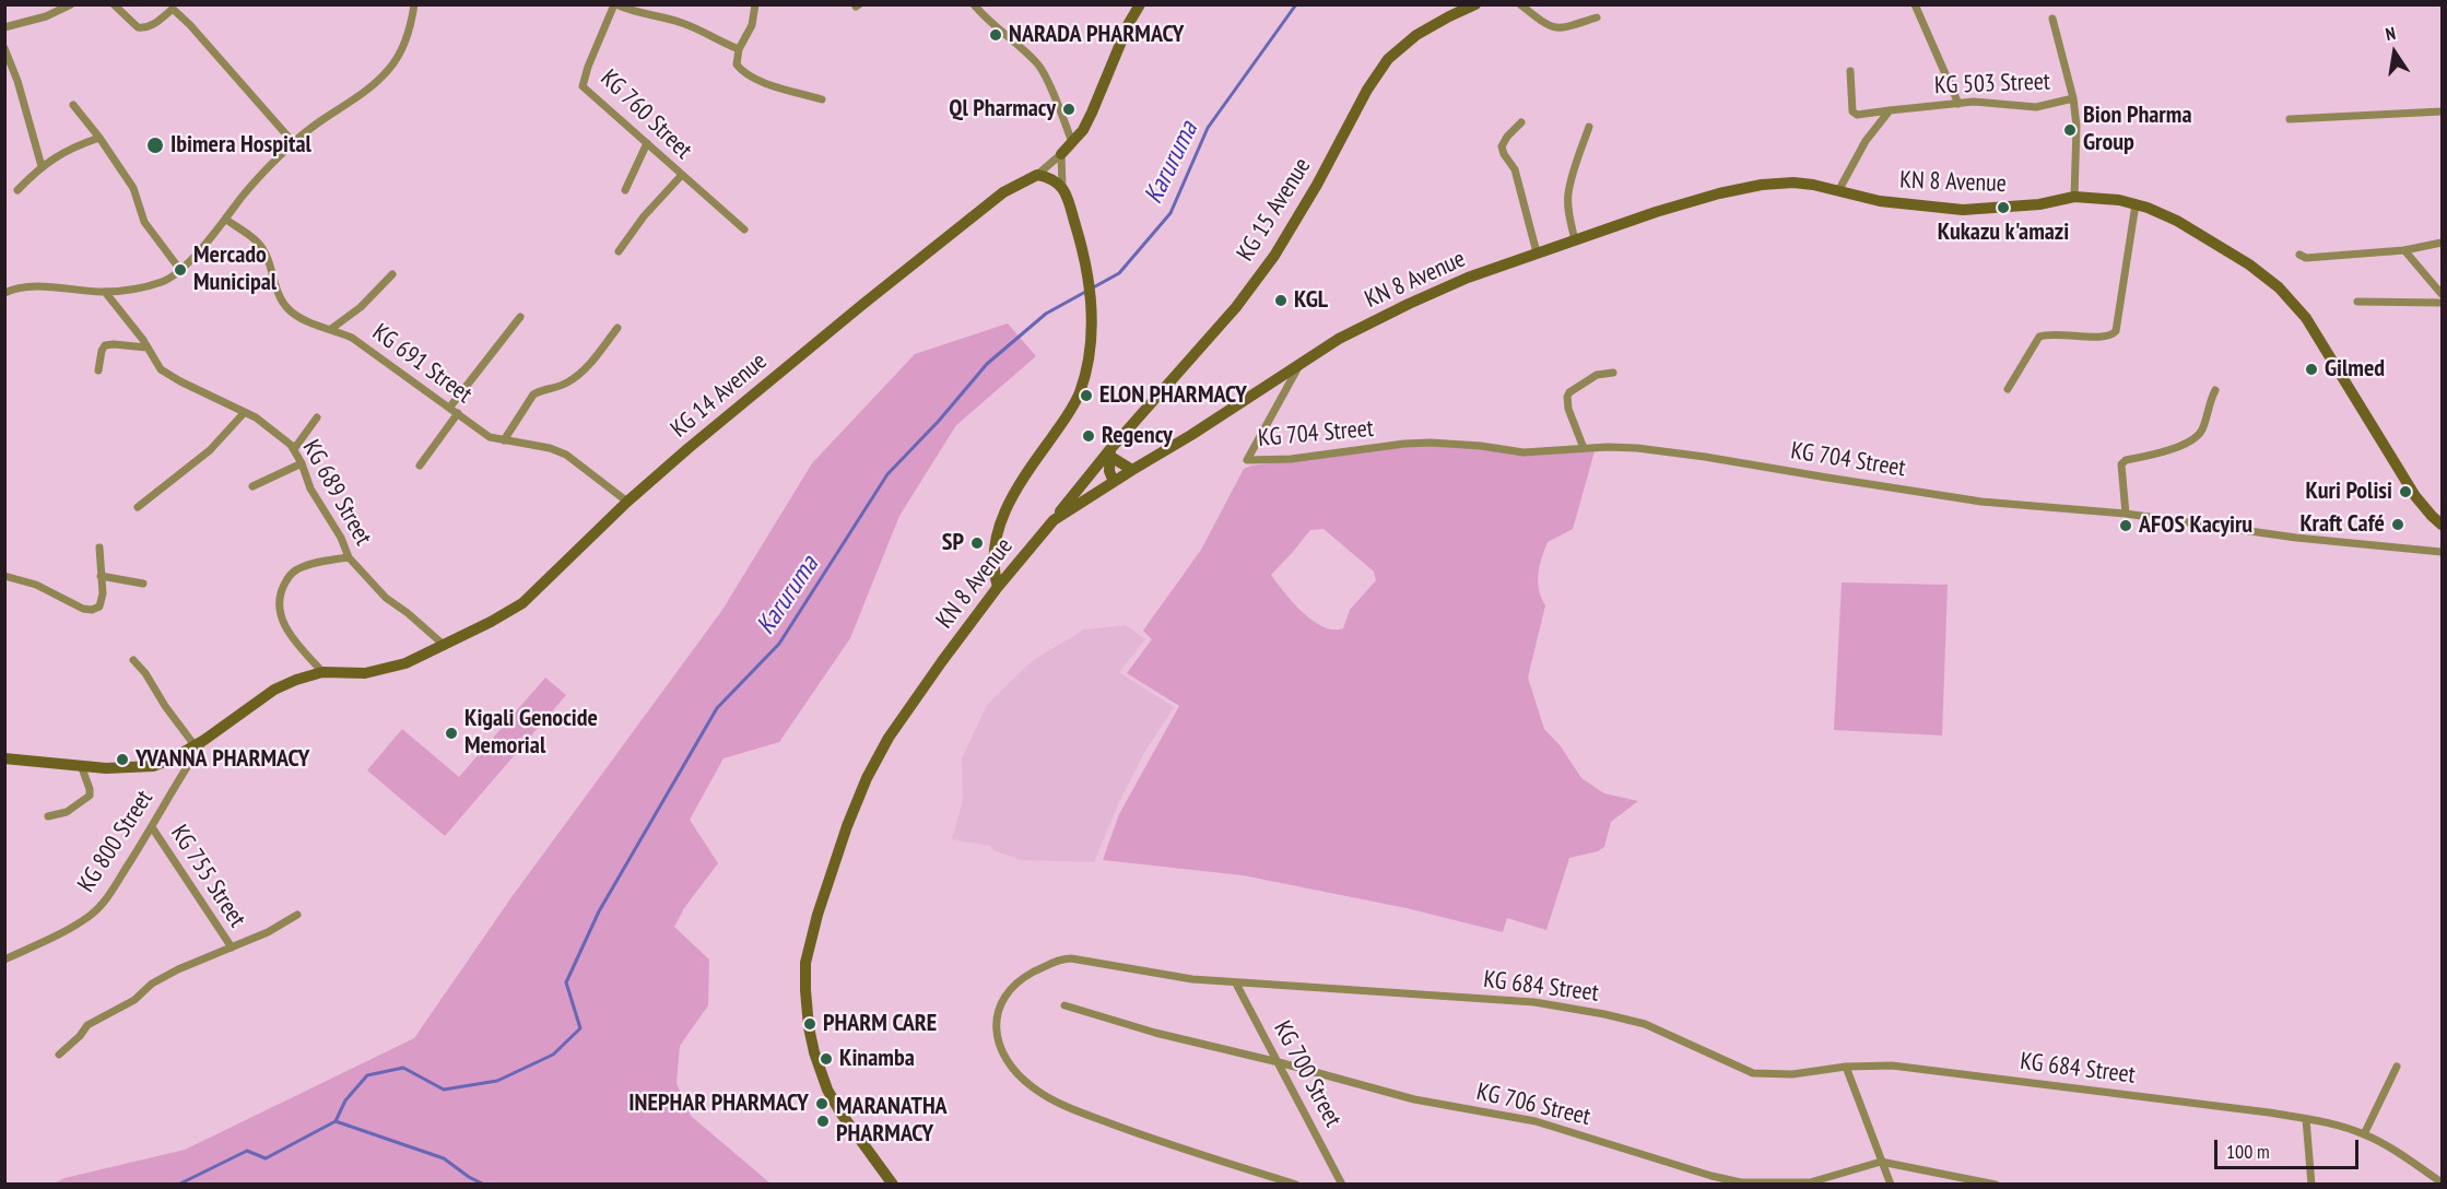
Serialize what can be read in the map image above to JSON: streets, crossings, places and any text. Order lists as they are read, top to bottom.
{
  "streets": {
    "main road": ["KN 8 Avenue", "KG 15 Avenue", "KG 14 Avenue"],
    "street": [
      "KG 503 Street",
      "KG 760 Street",
      "KG 691 Street",
      "KG 704 Street",
      "KG 689 Street",
      "KG 800 Street",
      "KG 755 Street",
      "KG 684 Street",
      "KG 700 Street",
      "KG 706 Street"
    ]
  },
  "crossings": [
    ["KN 8 Avenue", "KG 15 Avenue"],
    ["KN 8 Avenue", "KG 704 Street"],
    ["KG 691 Street", "KG 14 Avenue"],
    ["KG 14 Avenue", "KG 689 Street"],
    ["KG 14 Avenue", "KG 800 Street"],
    ["KG 800 Street", "KG 755 Street"],
    ["KG 684 Street", "KG 700 Street"],
    ["KG 700 Street", "KG 706 Street"]
  ],
  "water": ["Karuruma"],
  "places": [
    "NARADA PHARMACY",
    "Ql Pharmacy",
    "Bion Pharma Group",
    "Ibimera Hospital",
    "Kukazu k'amazi",
    "Mercado Municipal",
    "KGL",
    "Gilmed",
    "ELON PHARMACY",
    "Regency",
    "Kuri Polisi",
    "Kraft Café",
    "AFOS Kacyiru",
    "SP",
    "Kigali Genocide Memorial",
    "YVANNA PHARMACY",
    "PHARM CARE",
    "Kinamba",
    "INEPHAR PHARMACY",
    "MARANATHA PHARMACY"
  ],
  "scale_bar": "100 m",
  "north": "top"
}
